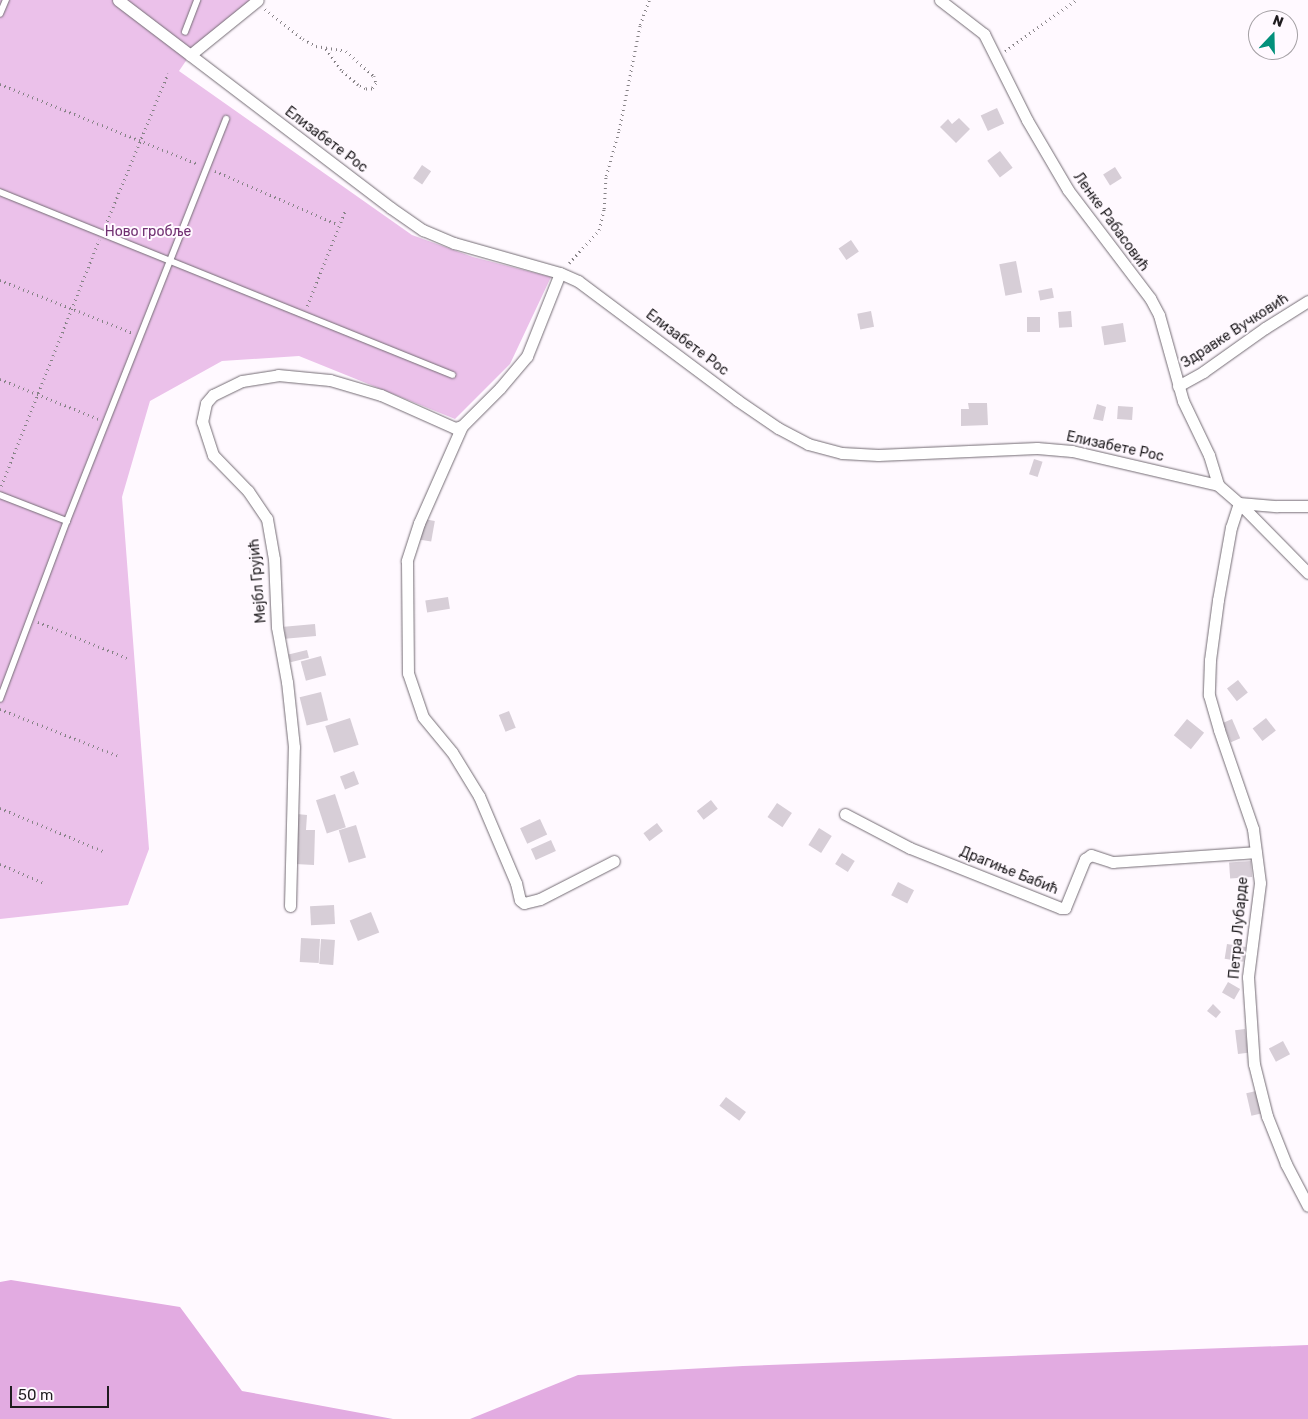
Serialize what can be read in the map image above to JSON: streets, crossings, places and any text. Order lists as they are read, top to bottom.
{
  "streets": {
    "street": [
      "Елизабете Рос",
      "Ленке Рабасовић",
      "Здравке Вучковић",
      "Мејбл Грујић",
      "Драгиње Бабић",
      "Петра Лубарде"
    ]
  },
  "crossings": [
    ["Елизабете Рос", "Ленке Рабасовић"],
    ["Елизабете Рос", "Петра Лубарде"],
    ["Ленке Рабасовић", "Здравке Вучковић"],
    ["Драгиње Бабић", "Петра Лубарде"]
  ],
  "parks": ["Ново гробље"],
  "scale_bar": "50 m",
  "north": "top"
}
